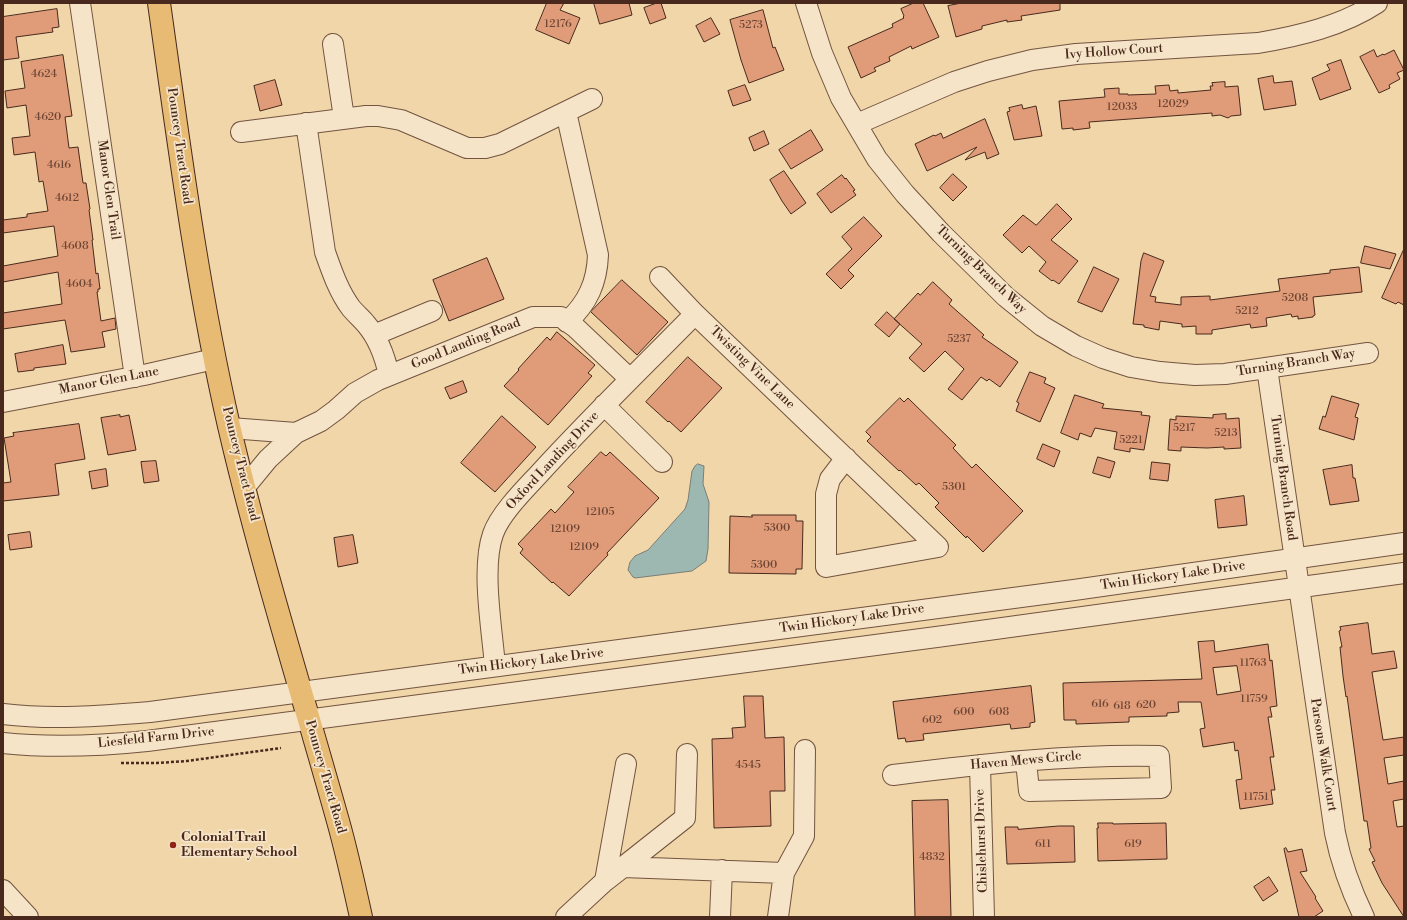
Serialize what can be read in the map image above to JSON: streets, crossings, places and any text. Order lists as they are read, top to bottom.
{
  "streets": {
    "main road": ["Pouncey Tract Road"],
    "street": [
      "Ivy Hollow Court",
      "Manor Glen Trail",
      "Turning Branch Way",
      "Good Landing Road",
      "Twisting Vine Lane",
      "Manor Glen Lane",
      "Oxford Landing Drive",
      "Turning Branch Road",
      "Twin Hickory Lake Drive",
      "Liesfeld Farm Drive",
      "Parsons Walk Court",
      "Haven Mews Circle",
      "Chislehurst Drive"
    ]
  },
  "crossings": [
    ["Ivy Hollow Court", "Turning Branch Way"],
    ["Pouncey Tract Road", "Manor Glen Lane"],
    ["Pouncey Tract Road", "Twin Hickory Lake Drive"],
    ["Pouncey Tract Road", "Liesfeld Farm Drive"],
    ["Manor Glen Trail", "Manor Glen Lane"],
    ["Turning Branch Way", "Turning Branch Road"],
    ["Good Landing Road", "Oxford Landing Drive"],
    ["Twisting Vine Lane", "Oxford Landing Drive"],
    ["Oxford Landing Drive", "Twin Hickory Lake Drive"],
    ["Turning Branch Road", "Twin Hickory Lake Drive"],
    ["Turning Branch Road", "Parsons Walk Court"],
    ["Twin Hickory Lake Drive", "Liesfeld Farm Drive"],
    ["Haven Mews Circle", "Chislehurst Drive"]
  ],
  "places": ["Colonial Trail Elementary School"],
  "house_numbers": [
    "12176",
    "5273",
    "4624",
    "12029",
    "12033",
    "4620",
    "4616",
    "4612",
    "4608",
    "4604",
    "5208",
    "5212",
    "5237",
    "5217",
    "5213",
    "5221",
    "5301",
    "12105",
    "5300",
    "12109",
    "12109",
    "5300",
    "11763",
    "11759",
    "616",
    "620",
    "618",
    "600",
    "608",
    "602",
    "4545",
    "11751",
    "611",
    "619",
    "4832"
  ]
}
